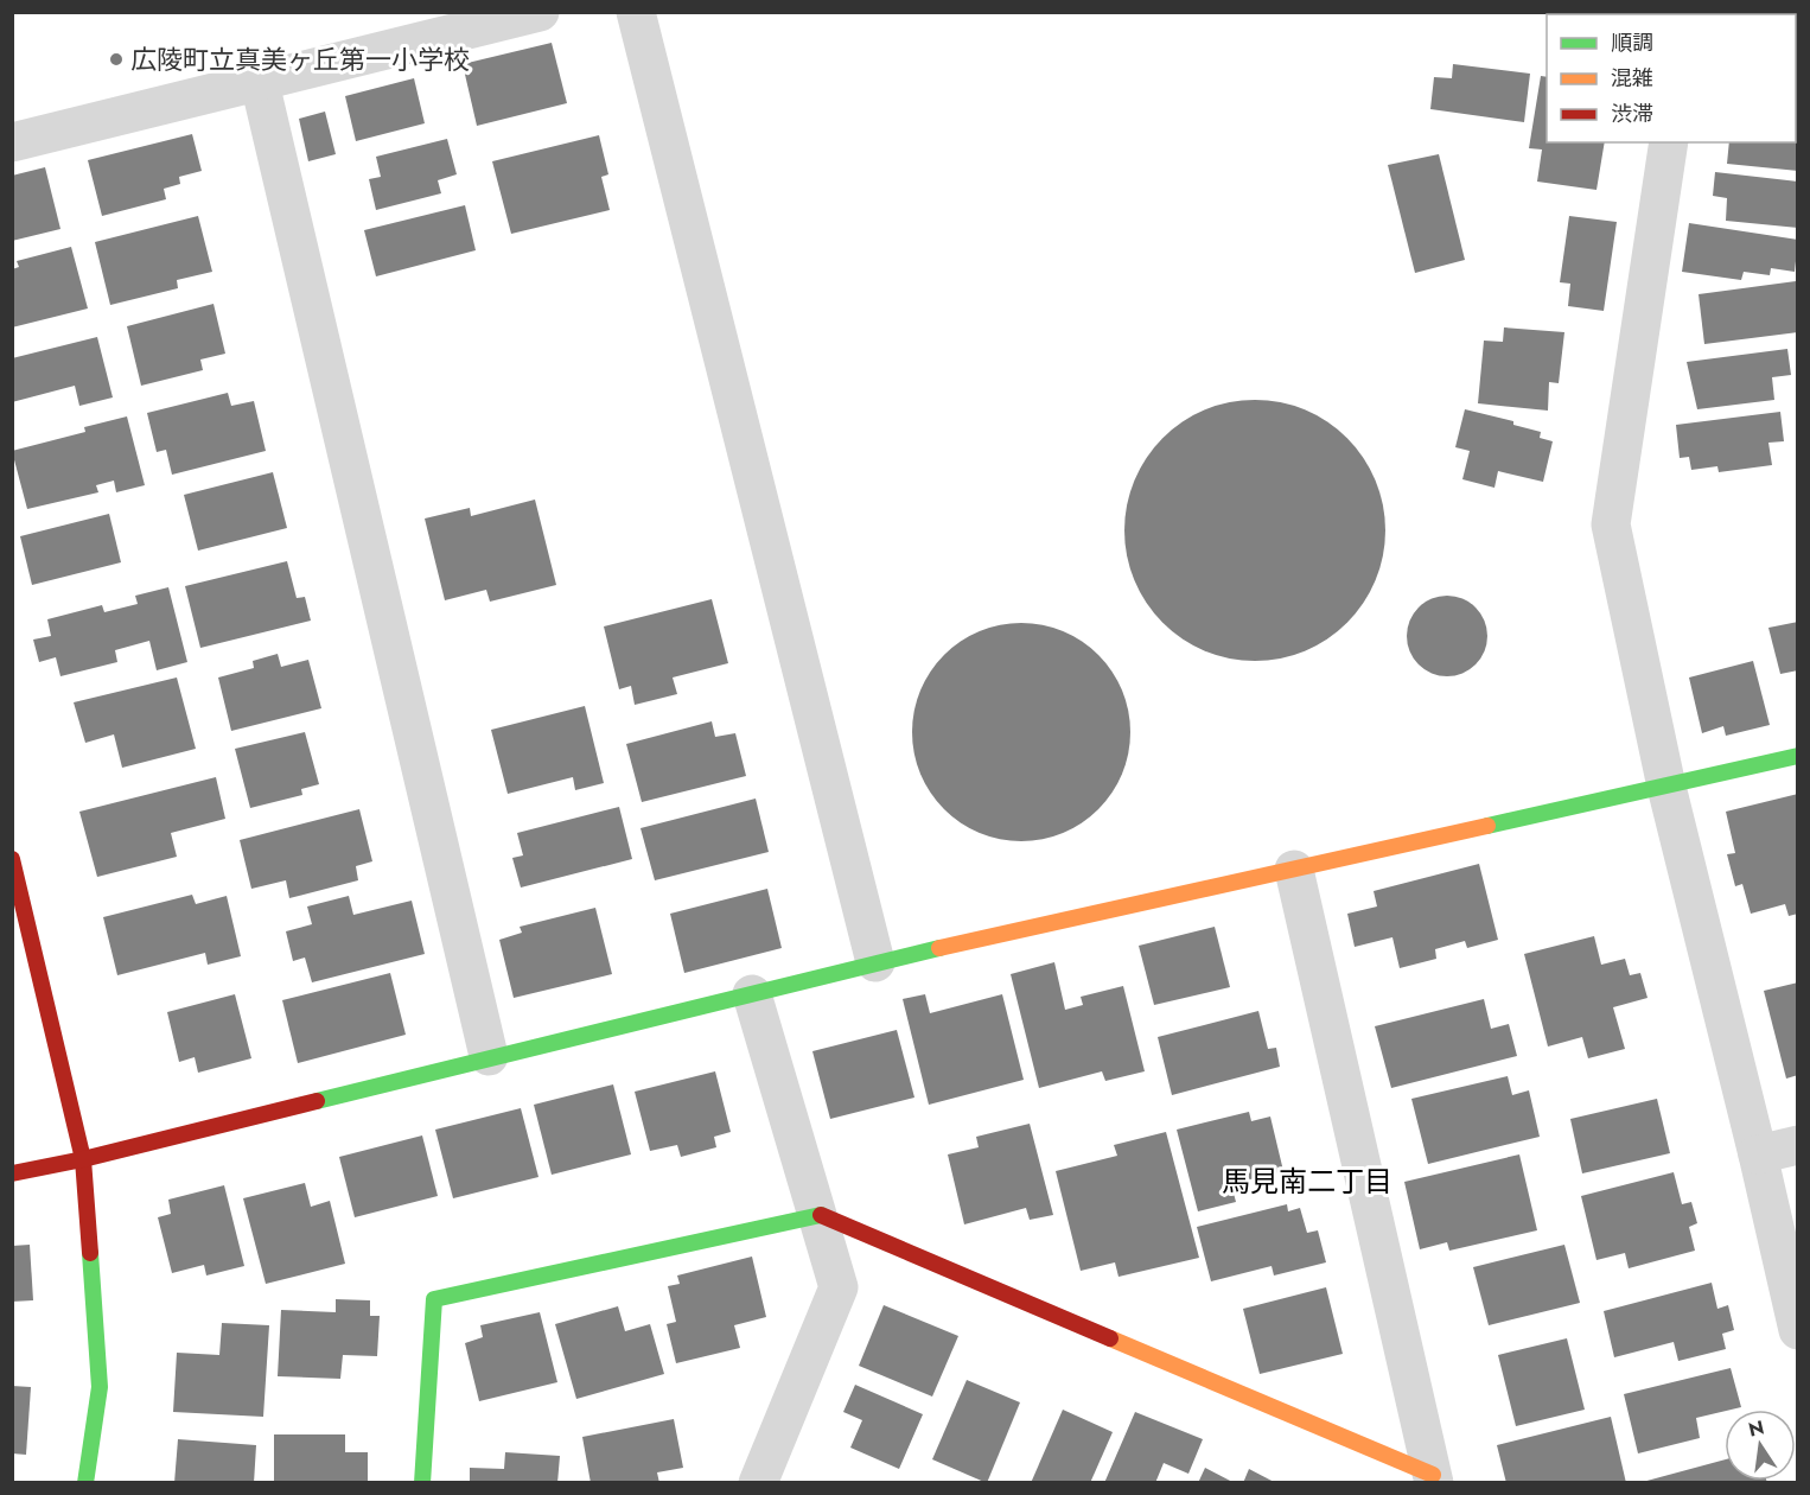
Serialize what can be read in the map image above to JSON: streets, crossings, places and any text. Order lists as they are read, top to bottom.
{
  "districts": ["馬見南二丁目"],
  "places": ["広陵町立真美ヶ丘第一小学校"],
  "legend": ["順調", "混雑", "渋滞"],
  "north": "top"
}
